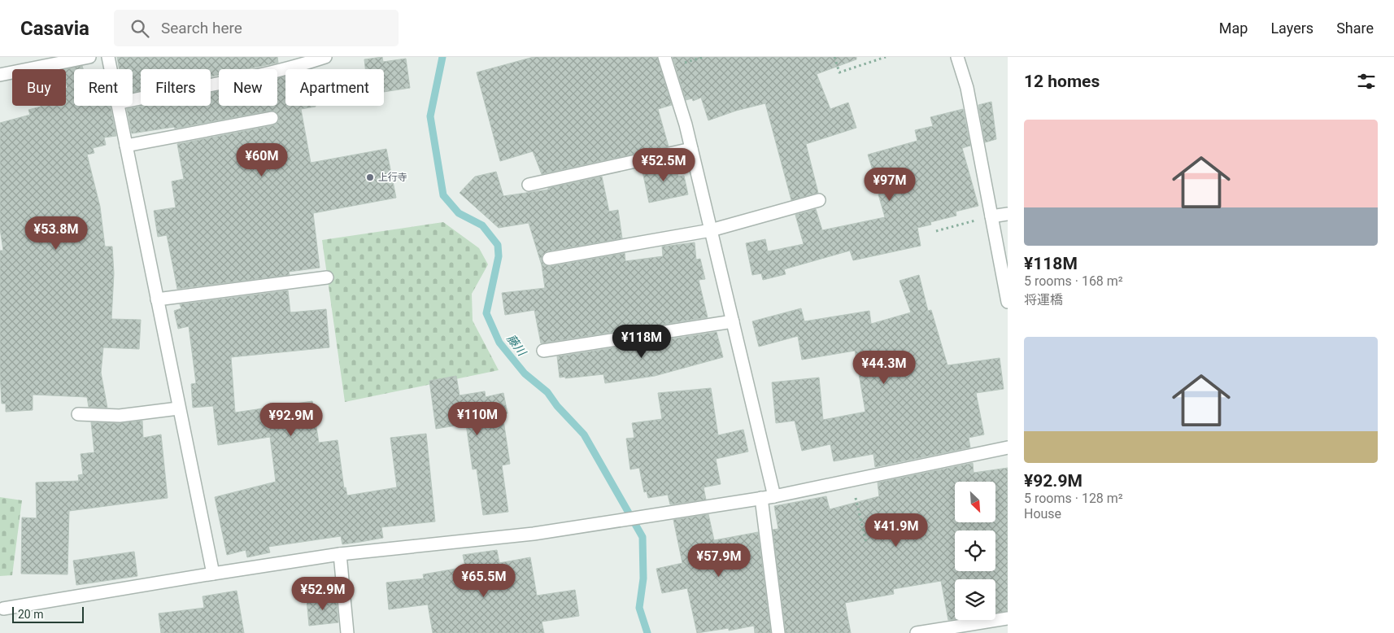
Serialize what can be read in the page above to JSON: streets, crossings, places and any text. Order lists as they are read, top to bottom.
{
  "water": ["藤川"],
  "places": ["上行寺"],
  "scale_bar": "20 m",
  "north": "bottom right",
  "page": {
    "header": "Casavia",
    "search": "Search here",
    "nav": ["Map", "Layers", "Share"],
    "heading": "12 homes",
    "chip": [
      "Buy",
      "Rent",
      "Filters",
      "New",
      "Apartment"
    ],
    "list": [
      {
        "name": "¥118M",
        "note": "5 rooms · 168 m² · 将運橋"
      },
      {
        "name": "¥92.9M",
        "note": "5 rooms · 128 m² · House"
      }
    ],
    "price": [
      "¥60M",
      "¥52.5M",
      "¥97M",
      "¥53.8M",
      "¥118M",
      "¥44.3M",
      "¥110M",
      "¥92.9M",
      "¥41.9M",
      "¥57.9M",
      "¥65.5M",
      "¥52.9M"
    ],
    "scale": "20 m"
  }
}
